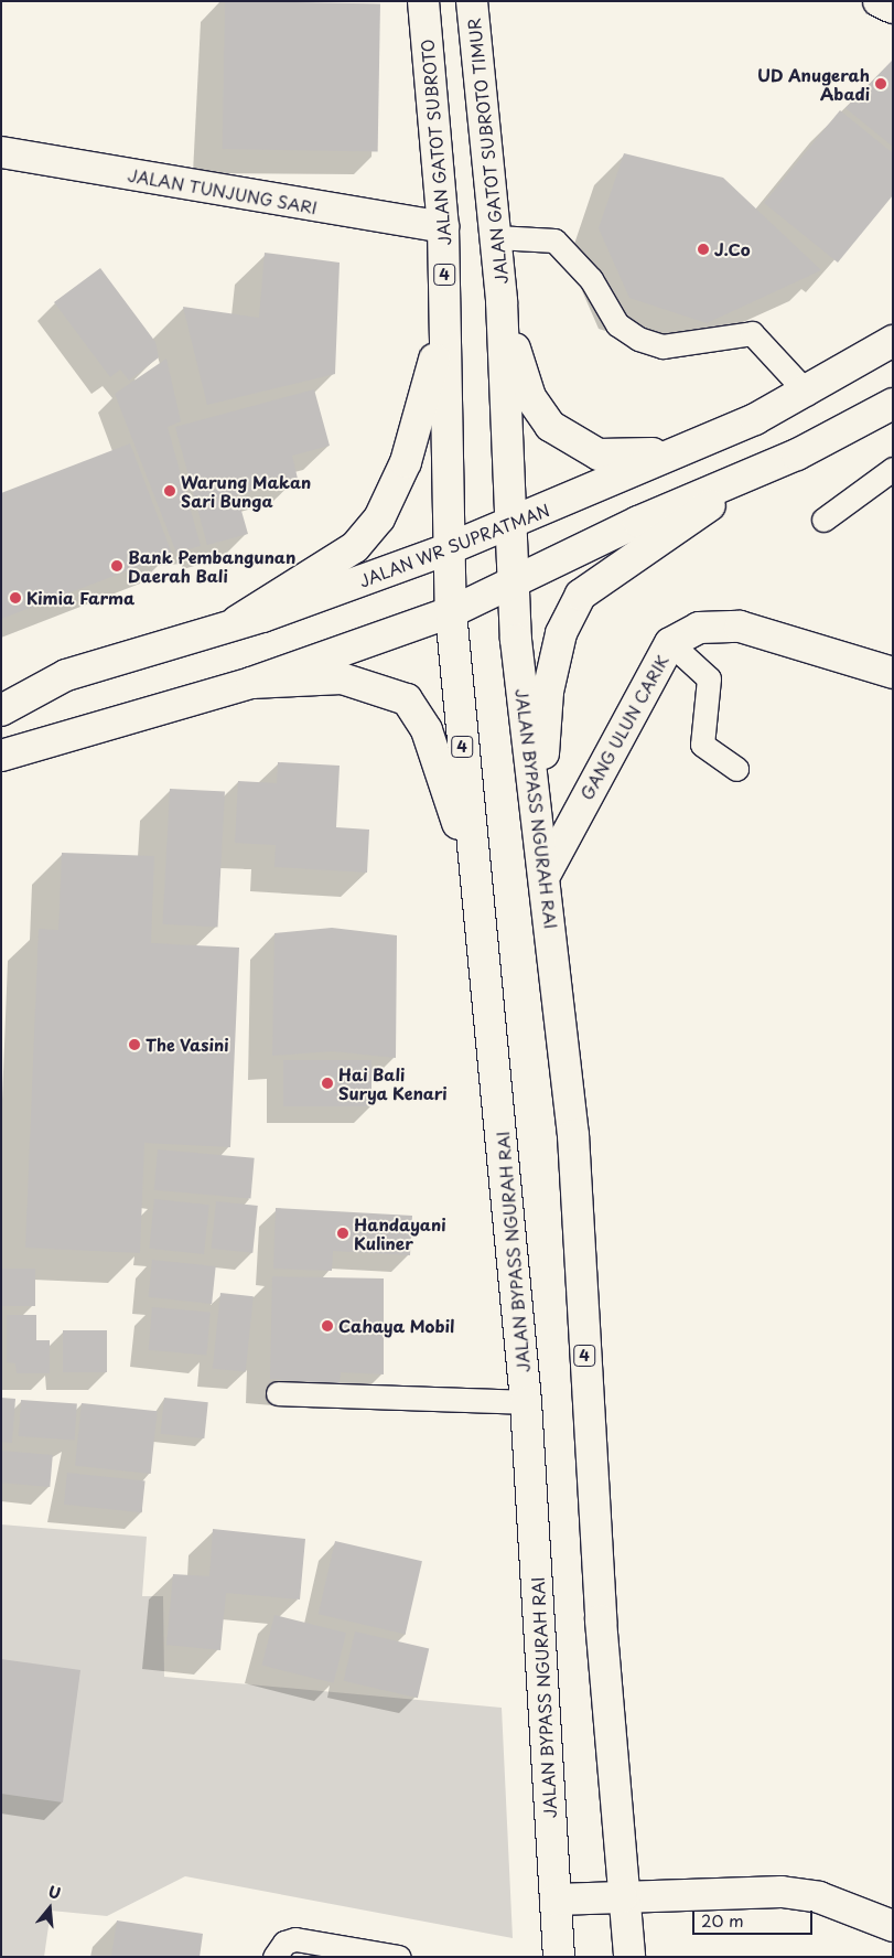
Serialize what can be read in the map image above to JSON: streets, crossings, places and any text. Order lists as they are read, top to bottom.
{
  "streets": {
    "main road": [
      "JALAN GATOT SUBROTO",
      "JALAN GATOT SUBROTO TIMUR",
      "JALAN TUNJUNG SARI",
      "4",
      "JALAN WR SUPRATMAN",
      "GANG ULUN CARIK",
      "JALAN BYPASS NGURAH RAI"
    ]
  },
  "crossings": [
    ["JALAN GATOT SUBROTO", "JALAN TUNJUNG SARI"],
    ["JALAN GATOT SUBROTO", "JALAN WR SUPRATMAN"],
    ["JALAN GATOT SUBROTO", "JALAN BYPASS NGURAH RAI"],
    ["JALAN GATOT SUBROTO TIMUR", "4"],
    ["4", "JALAN WR SUPRATMAN"],
    ["4", "JALAN BYPASS NGURAH RAI"],
    ["JALAN WR SUPRATMAN", "JALAN BYPASS NGURAH RAI"],
    ["GANG ULUN CARIK", "JALAN BYPASS NGURAH RAI"]
  ],
  "places": [
    "UD Anugerah Abadi",
    "J.Co",
    "Warung Makan Sari Bunga",
    "Bank Pembangunan Daerah Bali",
    "Kimia Farma",
    "The Vasini",
    "Hai Bali Surya Kenari",
    "Handayani Kuliner",
    "Cahaya Mobil"
  ],
  "scale_bar": "20 m",
  "north": "top"
}
